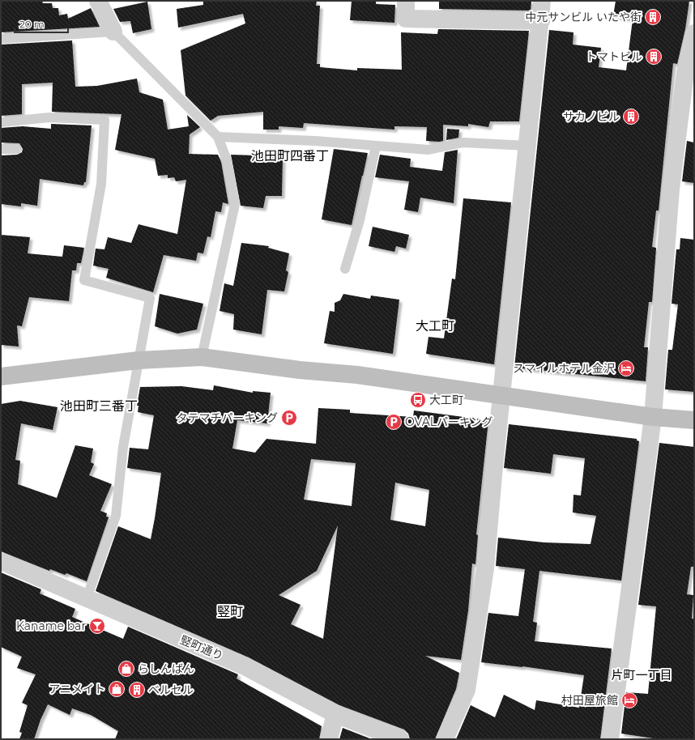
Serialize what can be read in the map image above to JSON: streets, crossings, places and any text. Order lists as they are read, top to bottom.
{
  "streets": {
    "street": ["竪町通り"]
  },
  "districts": [
    "池田町四番丁",
    "大工町",
    "池田町三番丁",
    "竪町",
    "片町一丁目"
  ],
  "places": {
    "building": [
      "中元サンビル いたや街",
      "トマトビル",
      "サカノビル",
      "ベルセル"
    ],
    "hotel": ["スマイルホテル金沢", "村田屋旅館"],
    "bus stop": ["大工町"],
    "parking": ["タテマチパーキング", "OVALパーキング"],
    "bar": ["Kaname bar"],
    "shop": ["らしんばん", "アニメイト"]
  },
  "scale_bar": "20 m"
}
